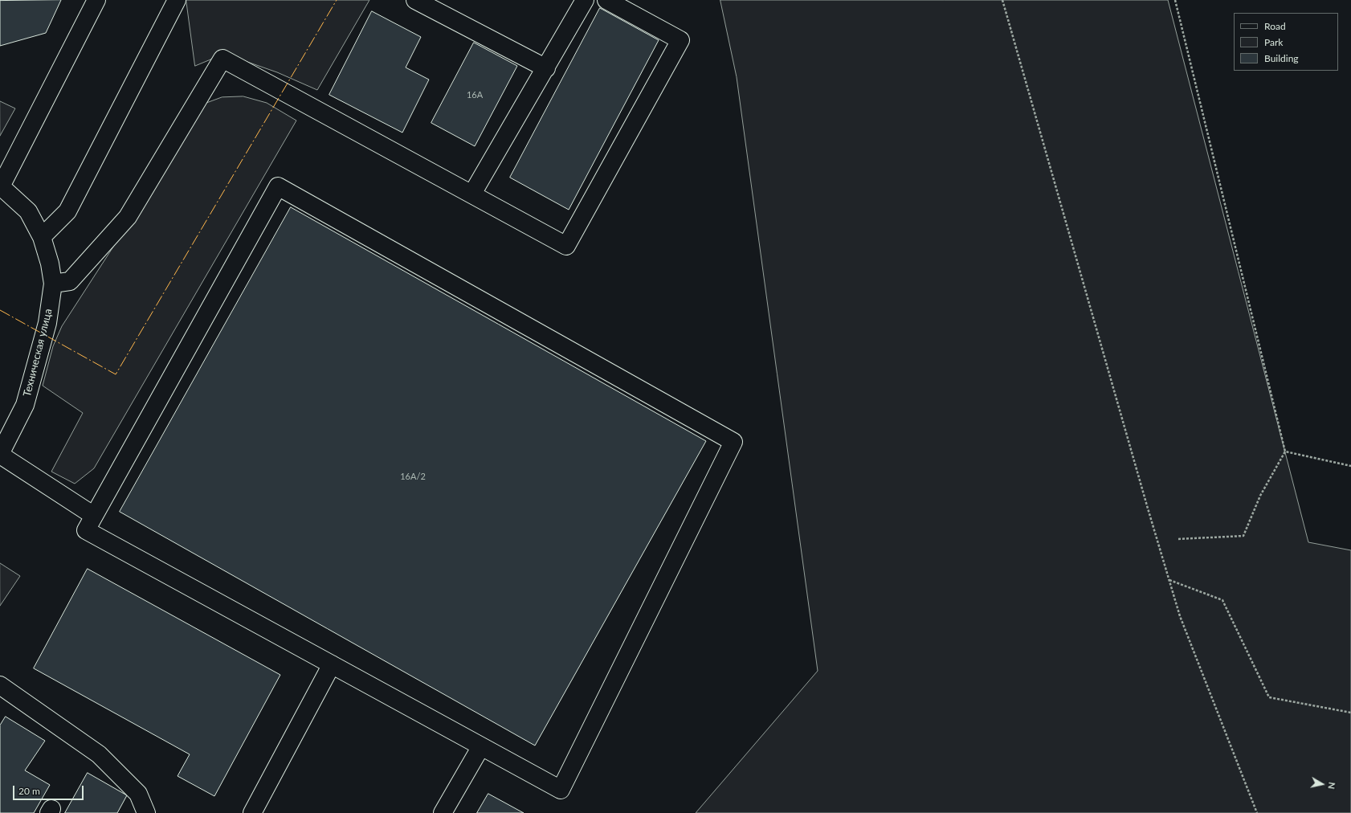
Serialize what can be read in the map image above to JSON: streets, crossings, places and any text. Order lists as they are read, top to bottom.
{
  "streets": {
    "street": ["Техническая улица"]
  },
  "house_numbers": ["16А", "16А/2"],
  "legend": ["Road", "Park", "Building"],
  "scale_bar": "20 m",
  "north": "right"
}
